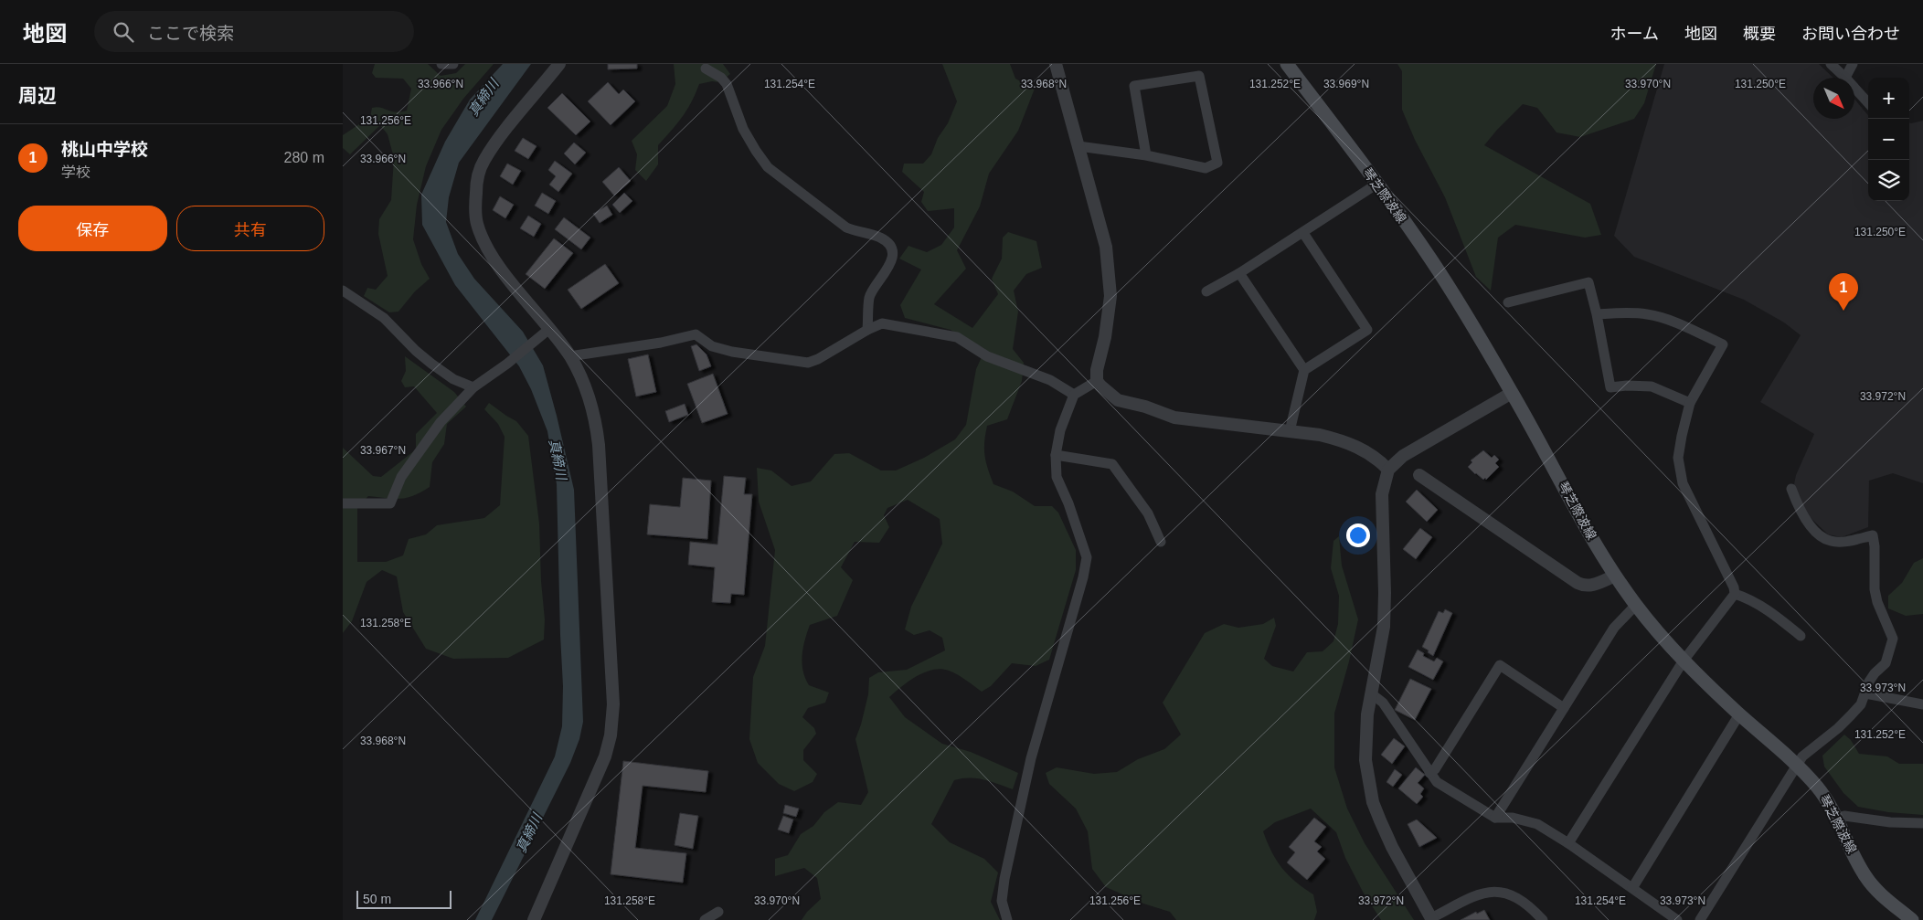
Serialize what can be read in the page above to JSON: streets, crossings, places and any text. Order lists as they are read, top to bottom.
{
  "streets": {
    "main road": ["琴芝際波線"]
  },
  "water": ["真締川"],
  "scale_bar": "50 m",
  "north": "bottom right",
  "page": {
    "header": "地図",
    "search": "ここで検索",
    "nav": [
      "ホーム",
      "地図",
      "概要",
      "お問い合わせ"
    ],
    "heading": "周辺",
    "map_buttons": ["+", "−"],
    "list": [
      {
        "mark": "1",
        "name": "桃山中学校",
        "note": "学校",
        "value": "280 m"
      }
    ],
    "buttons": ["保存", "共有"],
    "pins": "1",
    "scale": "50 m"
  },
  "coordinates": [
    "33.966°N",
    "33.968°N",
    "33.969°N",
    "33.970°N",
    "131.254°E",
    "131.252°E",
    "131.250°E",
    "131.256°E",
    "33.972°N",
    "33.967°N",
    "131.258°E",
    "33.973°N"
  ]
}
